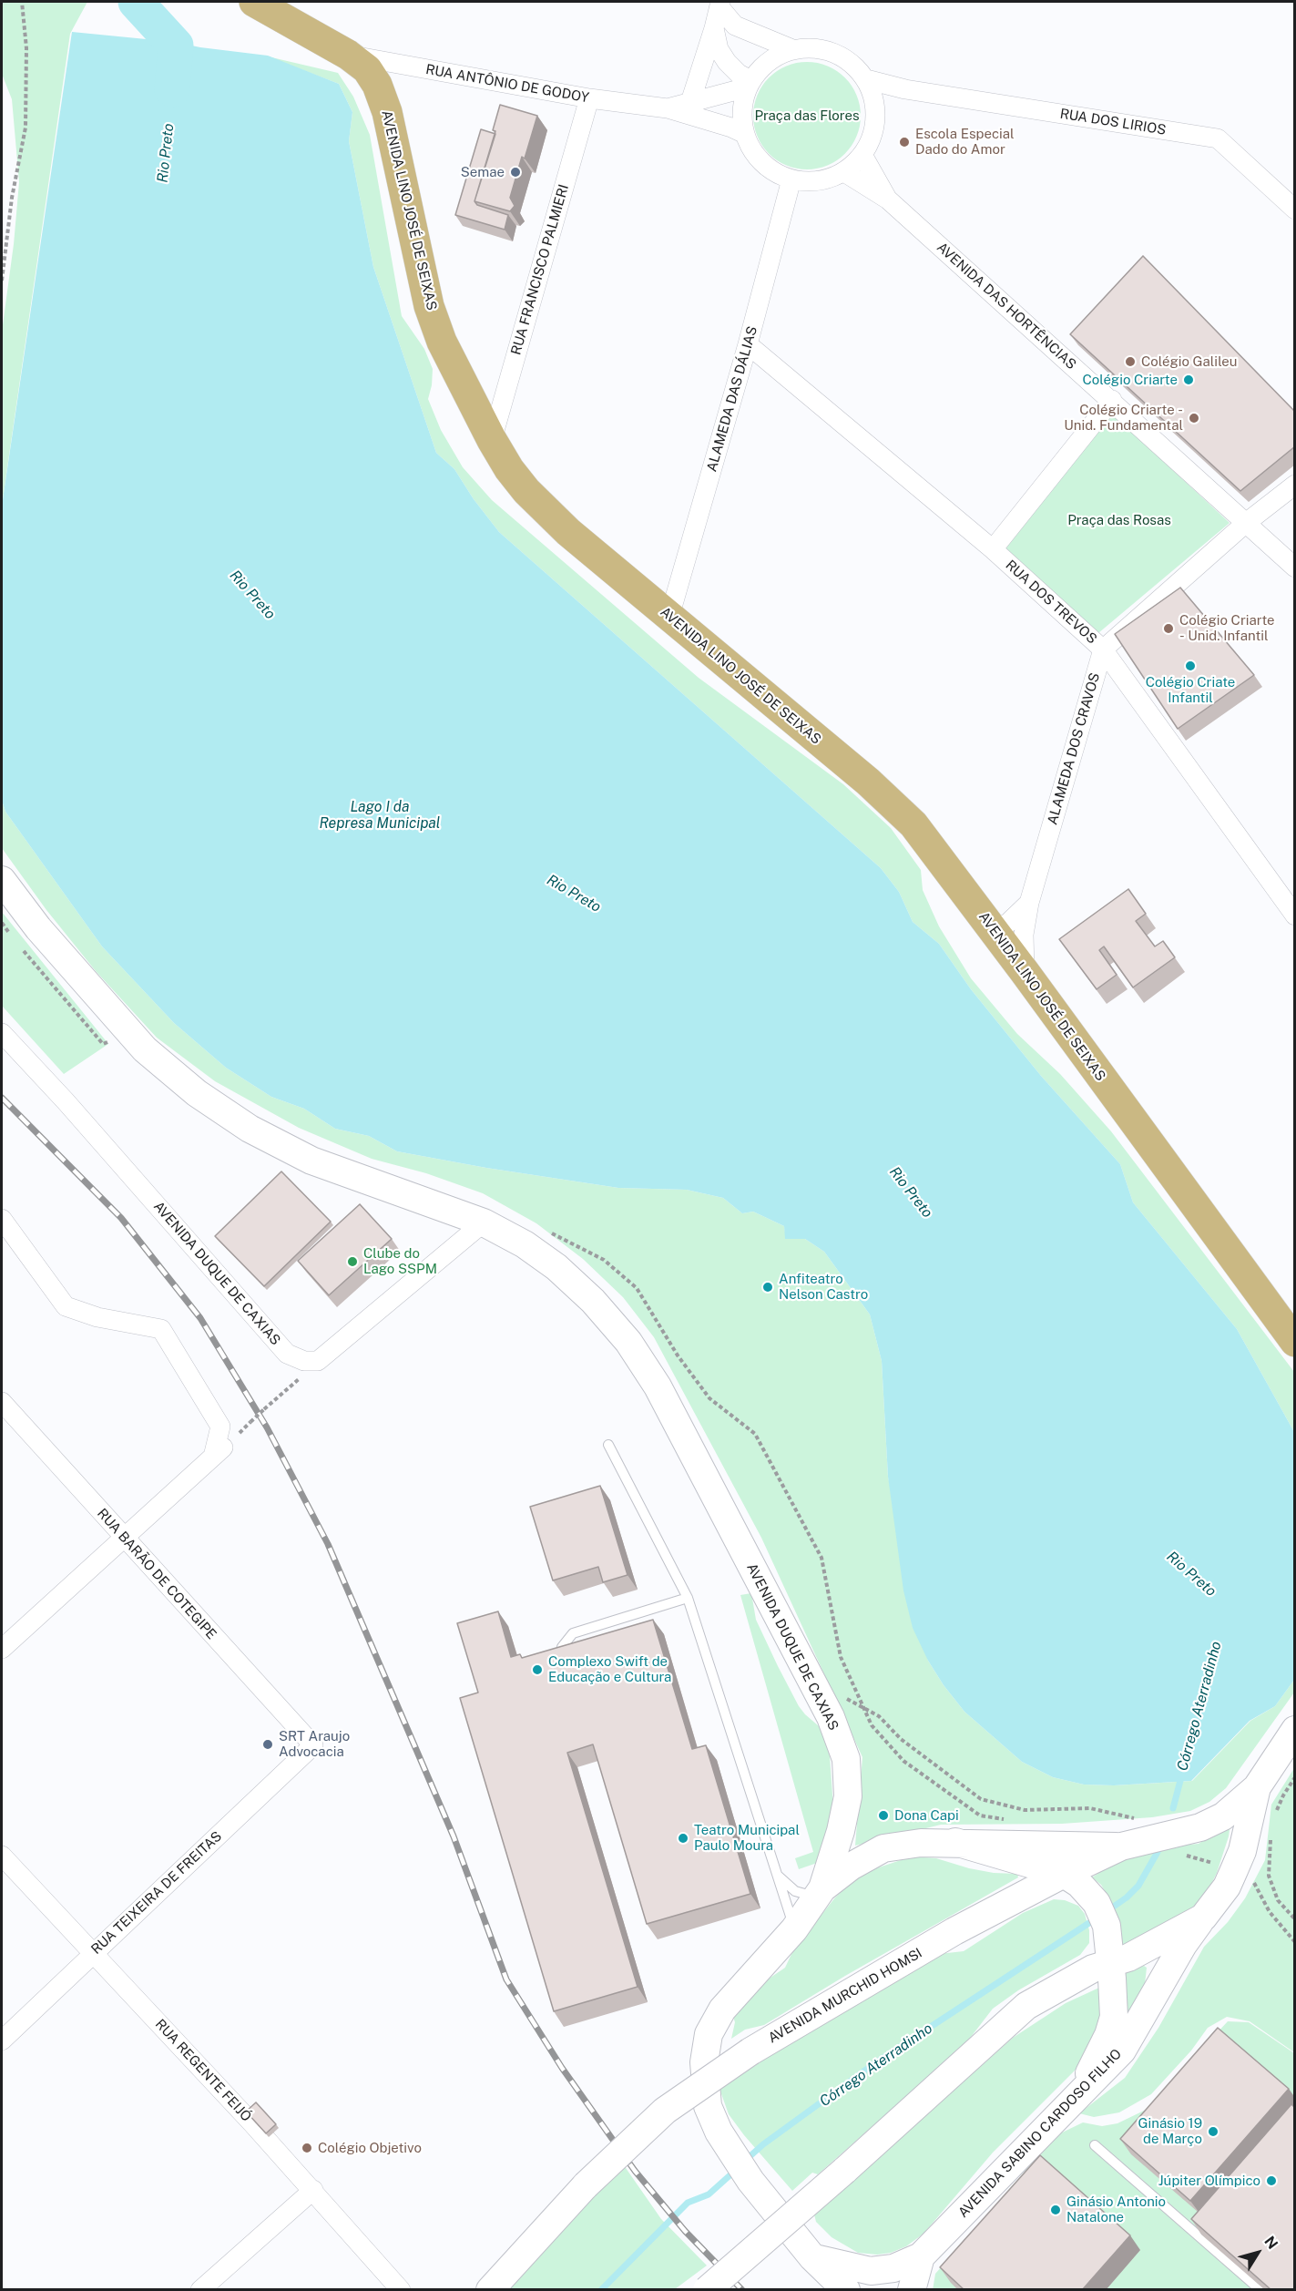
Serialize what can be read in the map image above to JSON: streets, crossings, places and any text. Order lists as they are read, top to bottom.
{
  "streets": {
    "main road": [
      "AVENIDA LINO JOSÉ DE SEIXAS",
      "AVENIDA DUQUE DE CAXIAS",
      "AVENIDA MURCHID HOMSI",
      "AVENIDA SABINO CARDOSO FILHO"
    ],
    "street": [
      "RUA ANTÔNIO DE GODOY",
      "RUA DOS LIRIOS",
      "RUA FRANCISCO PALMIERI",
      "AVENIDA DAS HORTÊNCIAS",
      "ALAMEDA DAS DÁLIAS",
      "RUA DOS TREVOS",
      "ALAMEDA DOS CRAVOS",
      "RUA BARÃO DE COTEGIPE",
      "RUA TEIXEIRA DE FREITAS",
      "RUA REGENTE FEIJÓ"
    ]
  },
  "crossings": [
    ["RUA ANTÔNIO DE GODOY", "RUA DOS LIRIOS"],
    ["RUA ANTÔNIO DE GODOY", "AVENIDA LINO JOSÉ DE SEIXAS"],
    ["RUA ANTÔNIO DE GODOY", "RUA FRANCISCO PALMIERI"],
    ["RUA ANTÔNIO DE GODOY", "AVENIDA DAS HORTÊNCIAS"],
    ["RUA ANTÔNIO DE GODOY", "ALAMEDA DAS DÁLIAS"],
    ["RUA DOS LIRIOS", "AVENIDA DAS HORTÊNCIAS"],
    ["RUA DOS LIRIOS", "ALAMEDA DAS DÁLIAS"],
    ["AVENIDA LINO JOSÉ DE SEIXAS", "RUA FRANCISCO PALMIERI"],
    ["AVENIDA LINO JOSÉ DE SEIXAS", "ALAMEDA DAS DÁLIAS"],
    ["AVENIDA LINO JOSÉ DE SEIXAS", "ALAMEDA DOS CRAVOS"],
    ["AVENIDA DAS HORTÊNCIAS", "ALAMEDA DAS DÁLIAS"],
    ["ALAMEDA DAS DÁLIAS", "RUA DOS TREVOS"],
    ["RUA DOS TREVOS", "ALAMEDA DOS CRAVOS"],
    ["RUA BARÃO DE COTEGIPE", "RUA TEIXEIRA DE FREITAS"],
    ["RUA TEIXEIRA DE FREITAS", "RUA REGENTE FEIJÓ"],
    ["AVENIDA MURCHID HOMSI", "AVENIDA SABINO CARDOSO FILHO"]
  ],
  "water": ["Rio Preto", "Lago I da Represa Municipal", "Córrego Aterradinho"],
  "parks": ["Praça das Flores", "Praça das Rosas"],
  "places": [
    "Escola Especial Dado do Amor",
    "Semae",
    "Colégio Galileu",
    "Colégio Criarte",
    "Colégio Criarte - Unid. Fundamental",
    "Colégio Criarte - Unid. Infantil",
    "Colégio Criate Infantil",
    "Clube do Lago SSPM",
    "Anfiteatro Nelson Castro",
    "Complexo Swift de Educação e Cultura",
    "SRT Araujo Advocacia",
    "Dona Capi",
    "Teatro Municipal Paulo Moura",
    "Ginásio 19 de Março",
    "Colégio Objetivo",
    "Júpiter Olímpico",
    "Ginásio Antonio Natalone"
  ],
  "north": "top right"
}
